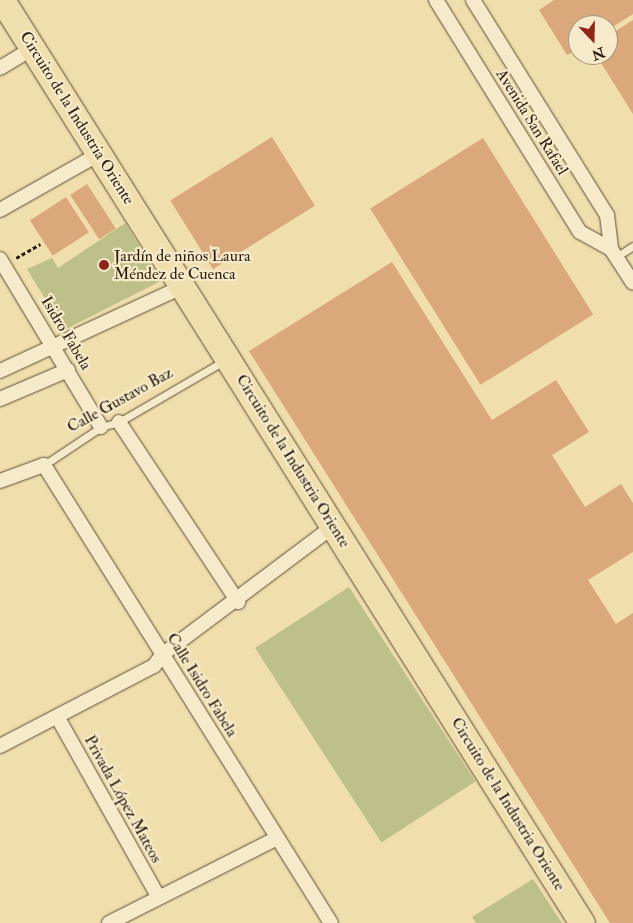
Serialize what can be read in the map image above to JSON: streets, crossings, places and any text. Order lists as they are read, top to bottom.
{
  "streets": {
    "highway": ["Circuito de la Industria Oriente"],
    "street": [
      "Avenida San Rafael",
      "Isidro Fabela",
      "Calle Gustavo Baz",
      "Calle Isidro Fabela",
      "Privada López Mateos"
    ]
  },
  "crossings": [
    ["Circuito de la Industria Oriente", "Calle Gustavo Baz"],
    ["Isidro Fabela", "Calle Gustavo Baz"],
    ["Calle Gustavo Baz", "Calle Isidro Fabela"]
  ],
  "places": ["Jardín de niños Laura Méndez de Cuenca"],
  "north": "bottom"
}
